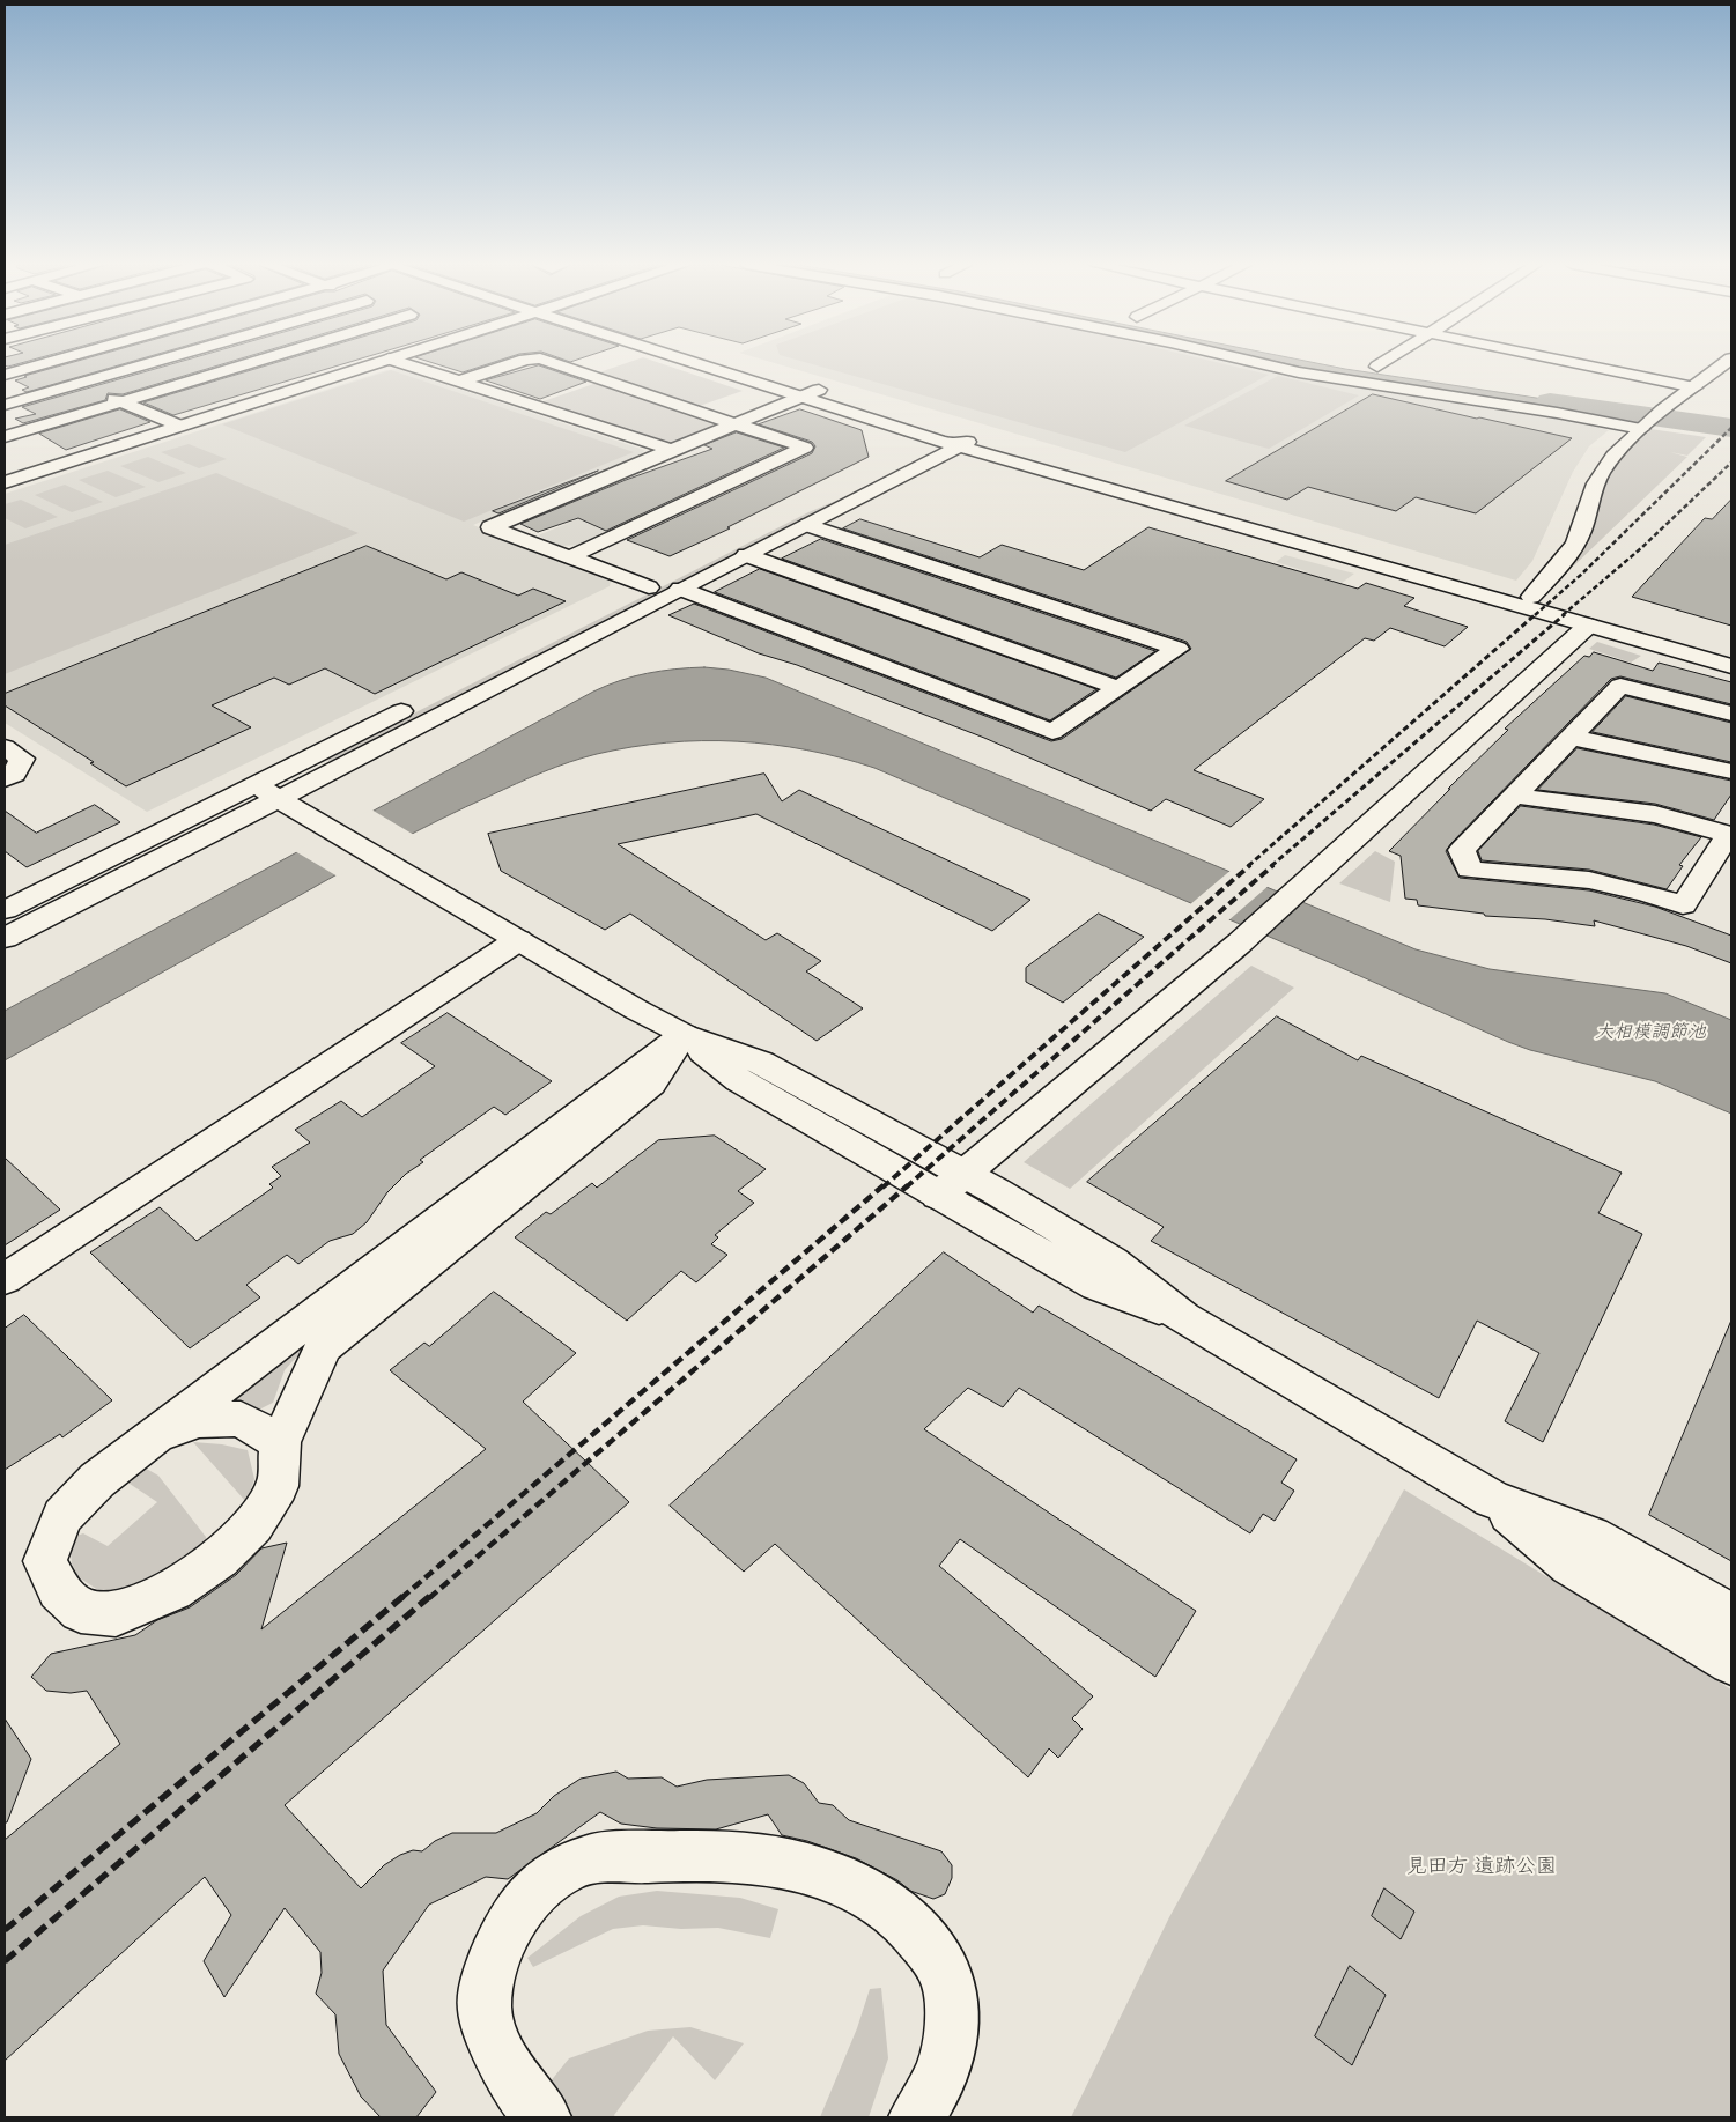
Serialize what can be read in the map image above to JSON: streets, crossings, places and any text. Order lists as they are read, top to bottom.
{
  "water": ["大相模調節池"],
  "parks": ["見田方 遺跡公園"]
}
